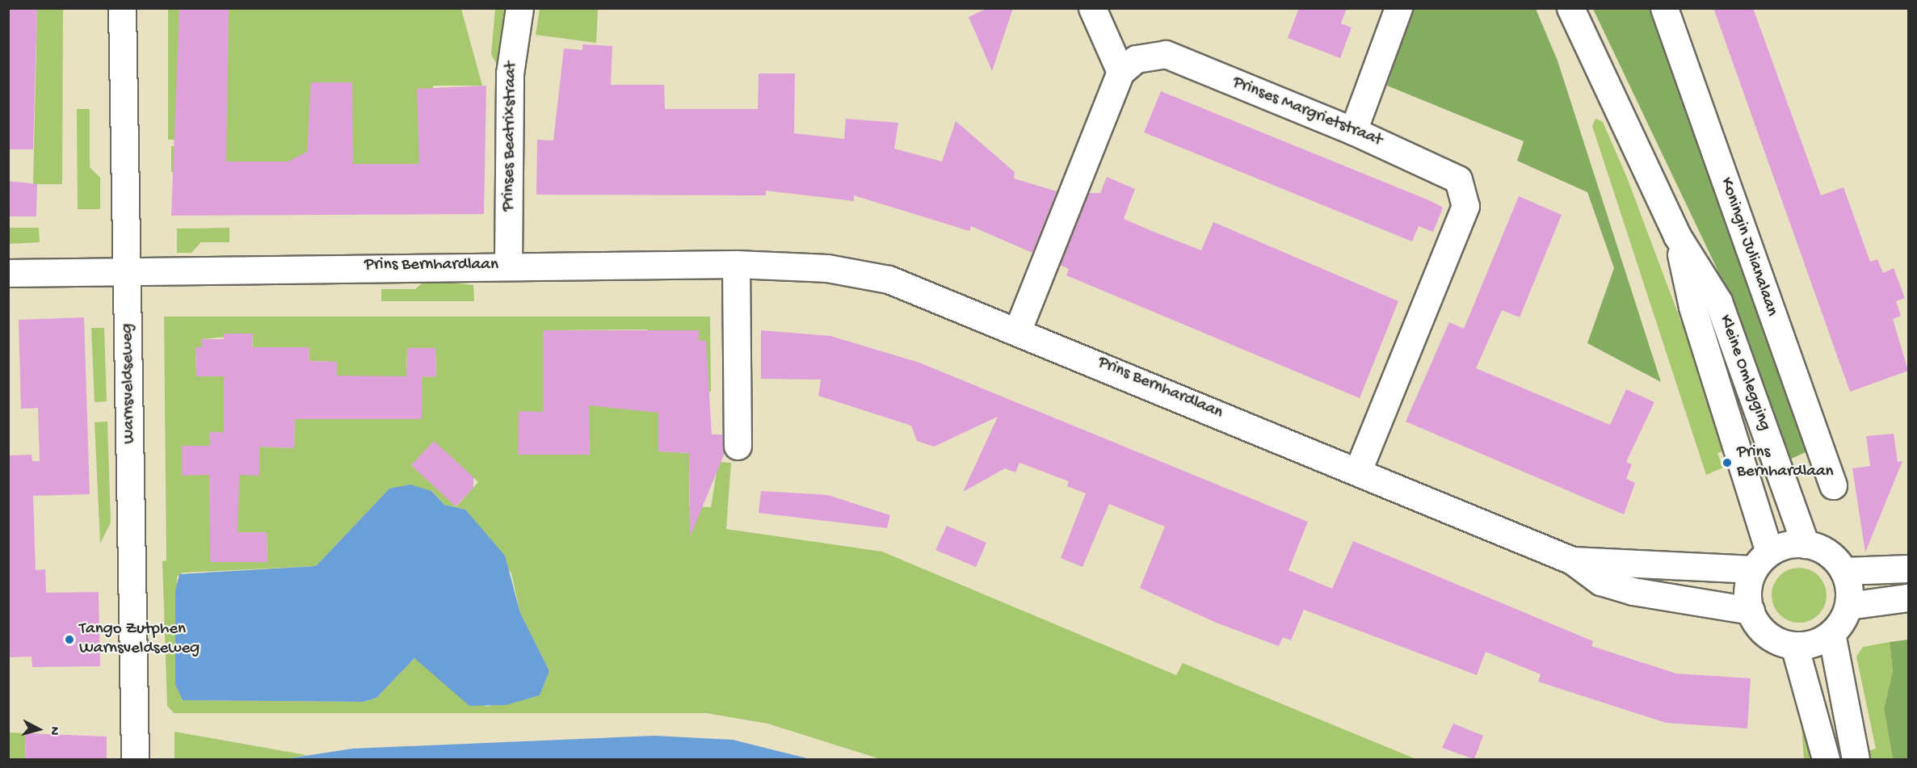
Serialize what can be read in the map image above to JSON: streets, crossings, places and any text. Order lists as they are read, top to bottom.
{
  "streets": {
    "street": [
      "Prinses Margrietstraat",
      "Prinses Beatrixstraat",
      "Koningin Julianalaan",
      "Prins Bernhardlaan",
      "Kleine Omlegging",
      "Warnsveldseweg"
    ]
  },
  "crossings": [
    ["Prinses Margrietstraat", "Prins Bernhardlaan"],
    ["Prinses Beatrixstraat", "Prins Bernhardlaan"],
    ["Prins Bernhardlaan", "Kleine Omlegging"],
    ["Prins Bernhardlaan", "Warnsveldseweg"]
  ],
  "places": ["Prins Bernhardlaan", "Tango Zutphen Warnsveldseweg"],
  "north": "right"
}
